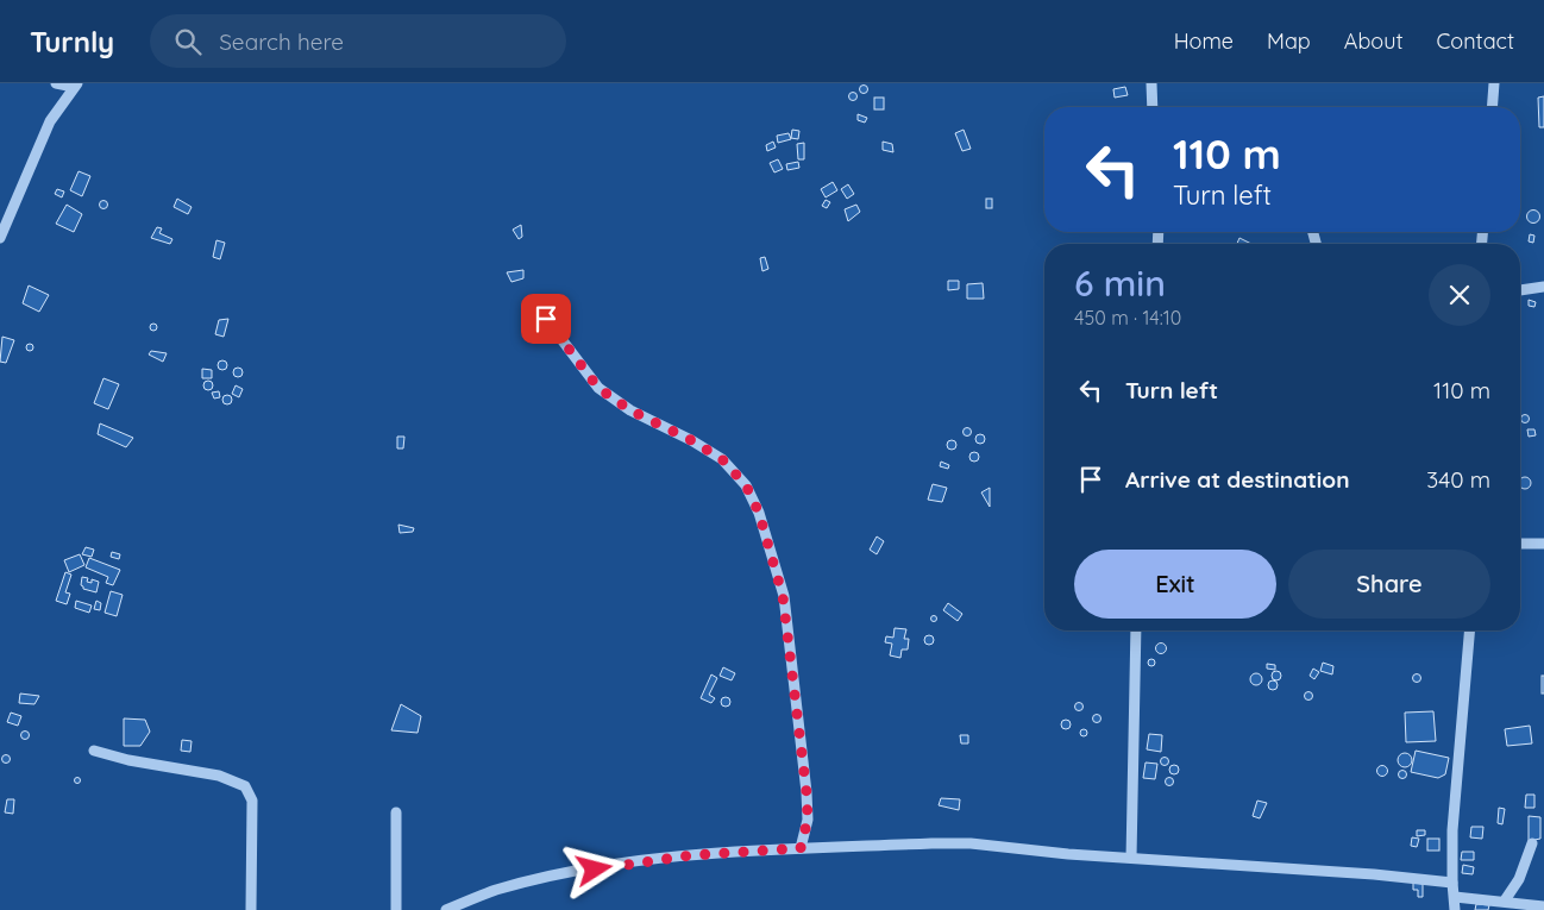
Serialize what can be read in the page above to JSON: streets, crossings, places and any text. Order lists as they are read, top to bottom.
{
  "page": {
    "header": "Turnly",
    "search": "Search here",
    "nav": [
      "Home",
      "Map",
      "About",
      "Contact"
    ],
    "turn": ["110 m", "Turn left"],
    "heading": ["6 min", "450 m · 14:10"],
    "list": [
      {
        "name": "Turn left",
        "value": "110 m"
      },
      {
        "name": "Arrive at destination",
        "value": "340 m"
      }
    ],
    "buttons": ["Exit", "Share"]
  }
}
